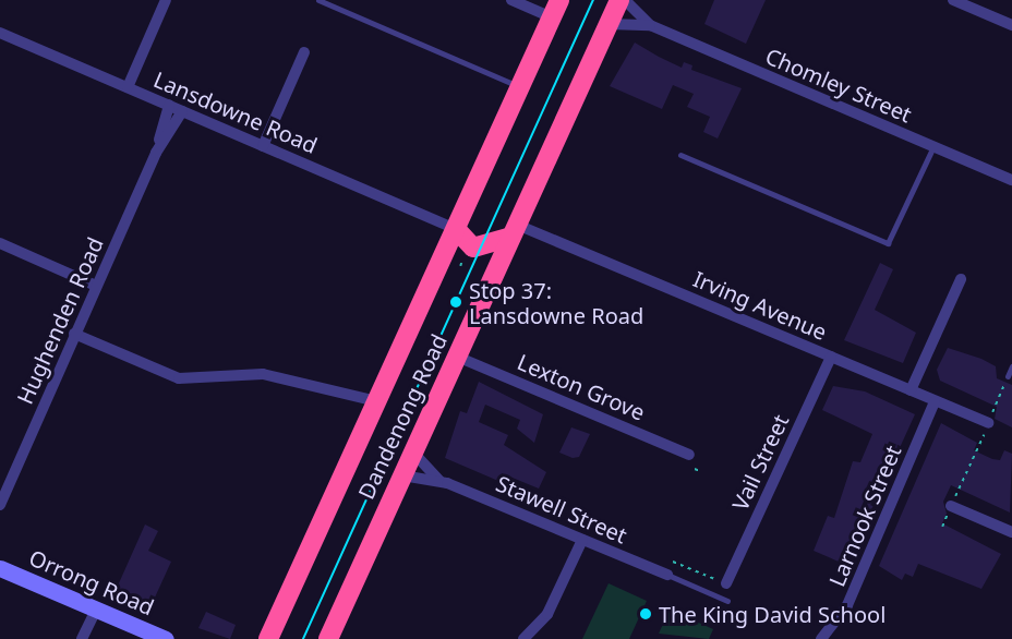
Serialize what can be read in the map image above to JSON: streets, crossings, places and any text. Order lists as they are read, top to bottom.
{
  "streets": {
    "highway": ["Dandenong Road"],
    "street": [
      "Chomley Street",
      "Lansdowne Road",
      "Irving Avenue",
      "Hughenden Road",
      "Lexton Grove",
      "Vail Street",
      "Stawell Street",
      "Larnook Street",
      "Orrong Road"
    ]
  },
  "crossings": [
    ["Chomley Street", "Dandenong Road"],
    ["Lansdowne Road", "Hughenden Road"],
    ["Lansdowne Road", "Dandenong Road"],
    ["Irving Avenue", "Dandenong Road"],
    ["Irving Avenue", "Vail Street"],
    ["Irving Avenue", "Larnook Street"],
    ["Lexton Grove", "Dandenong Road"],
    ["Dandenong Road", "Stawell Street"]
  ],
  "places": ["Stop 37: Lansdowne Road", "The King David School"]
}
